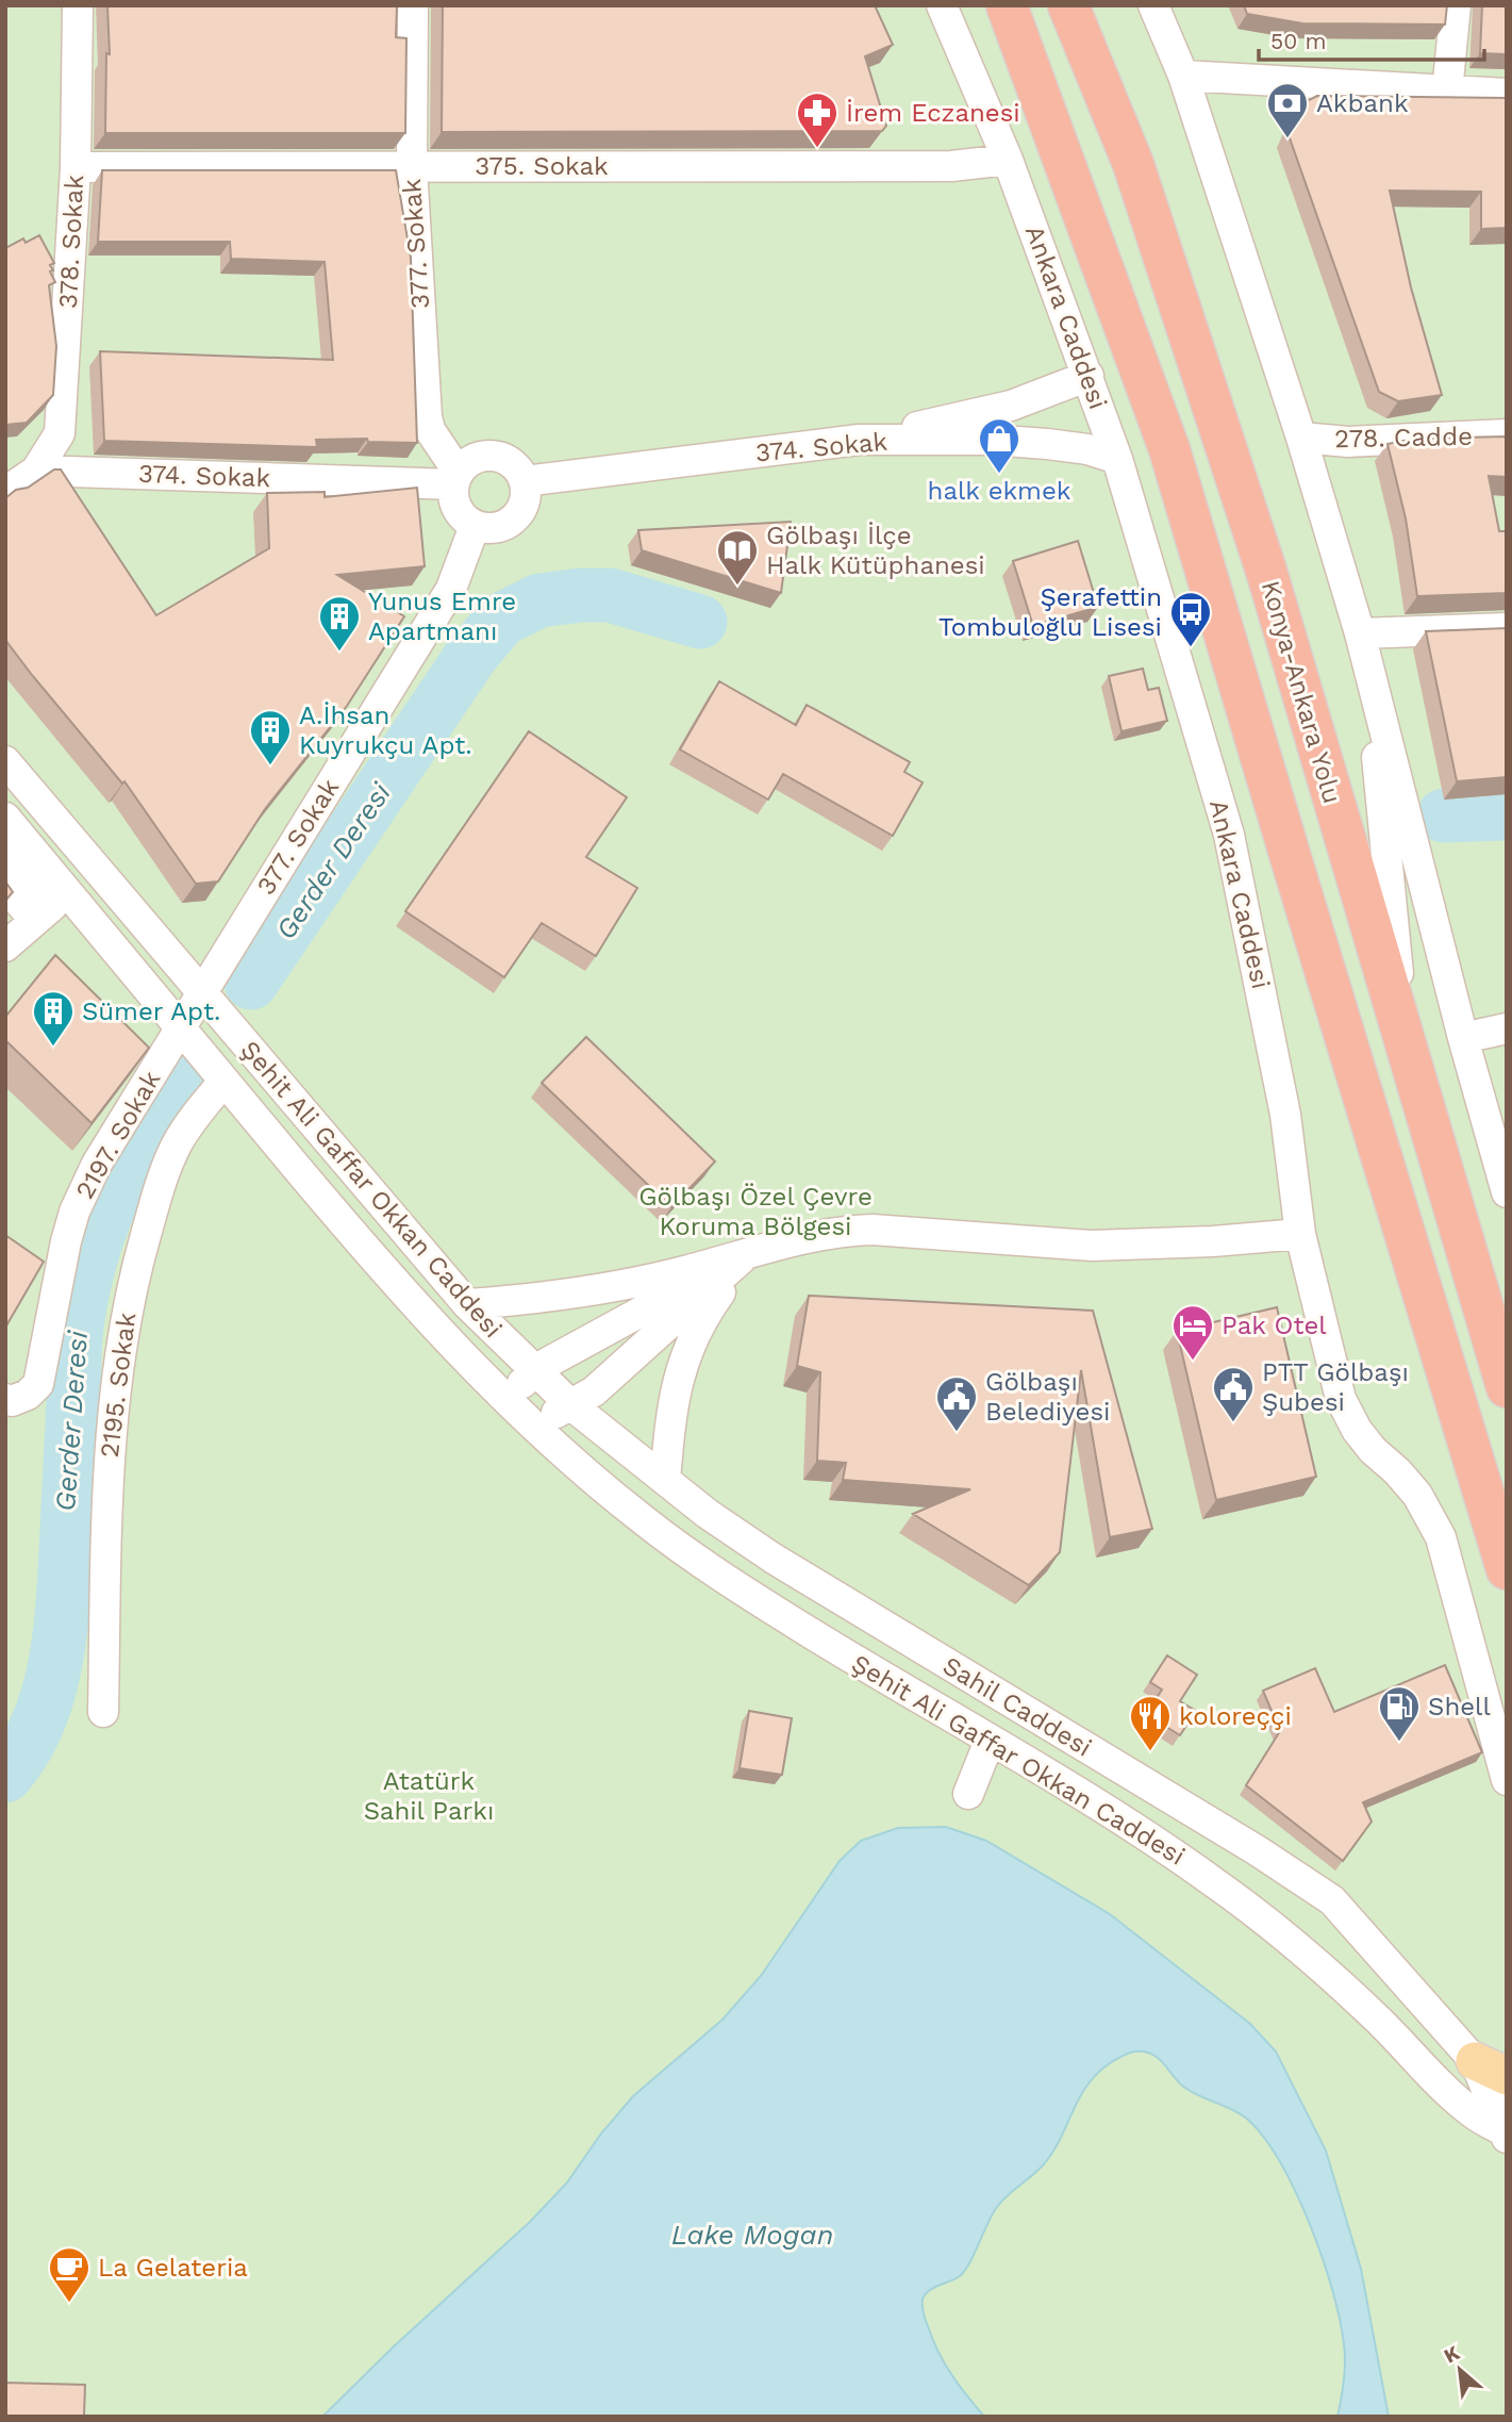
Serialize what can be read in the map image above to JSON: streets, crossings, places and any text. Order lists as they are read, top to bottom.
{
  "streets": {
    "highway": ["Konya-Ankara Yolu"],
    "street": [
      "375. Sokak",
      "378. Sokak",
      "377. Sokak",
      "Ankara Caddesi",
      "278. Cadde",
      "374. Sokak",
      "2197. Sokak",
      "Şehit Ali Gaffar Okkan Caddesi",
      "2195. Sokak",
      "Sahil Caddesi"
    ]
  },
  "crossings": [
    ["375. Sokak", "378. Sokak"],
    ["375. Sokak", "377. Sokak"],
    ["375. Sokak", "Ankara Caddesi"],
    ["378. Sokak", "374. Sokak"],
    ["377. Sokak", "374. Sokak"],
    ["377. Sokak", "2197. Sokak"],
    ["377. Sokak", "Şehit Ali Gaffar Okkan Caddesi"],
    ["Ankara Caddesi", "374. Sokak"],
    ["2197. Sokak", "Şehit Ali Gaffar Okkan Caddesi"],
    ["Şehit Ali Gaffar Okkan Caddesi", "2195. Sokak"],
    ["Şehit Ali Gaffar Okkan Caddesi", "Sahil Caddesi"]
  ],
  "water": ["Gerder Deresi", "Lake Mogan"],
  "parks": ["Gölbaşı Özel Çevre Koruma Bölgesi", "Atatürk Sahil Parkı"],
  "places": {
    "bank": ["Akbank"],
    "pharmacy": ["İrem Eczanesi"],
    "shop": ["halk ekmek"],
    "library": ["Gölbaşı İlçe Halk Kütüphanesi"],
    "bus stop": ["Şerafettin Tombuloğlu Lisesi"],
    "building": ["Yunus Emre Apartmanı", "A.İhsan Kuyrukçu Apt.", "Sümer Apt."],
    "hotel": ["Pak Otel"],
    "public building": ["PTT Gölbaşı Şubesi", "Gölbaşı Belediyesi"],
    "fuel station": ["Shell"],
    "restaurant": ["koloreççi"],
    "cafe": ["La Gelateria"]
  },
  "scale_bar": "50 m",
  "north": "top left"
}
